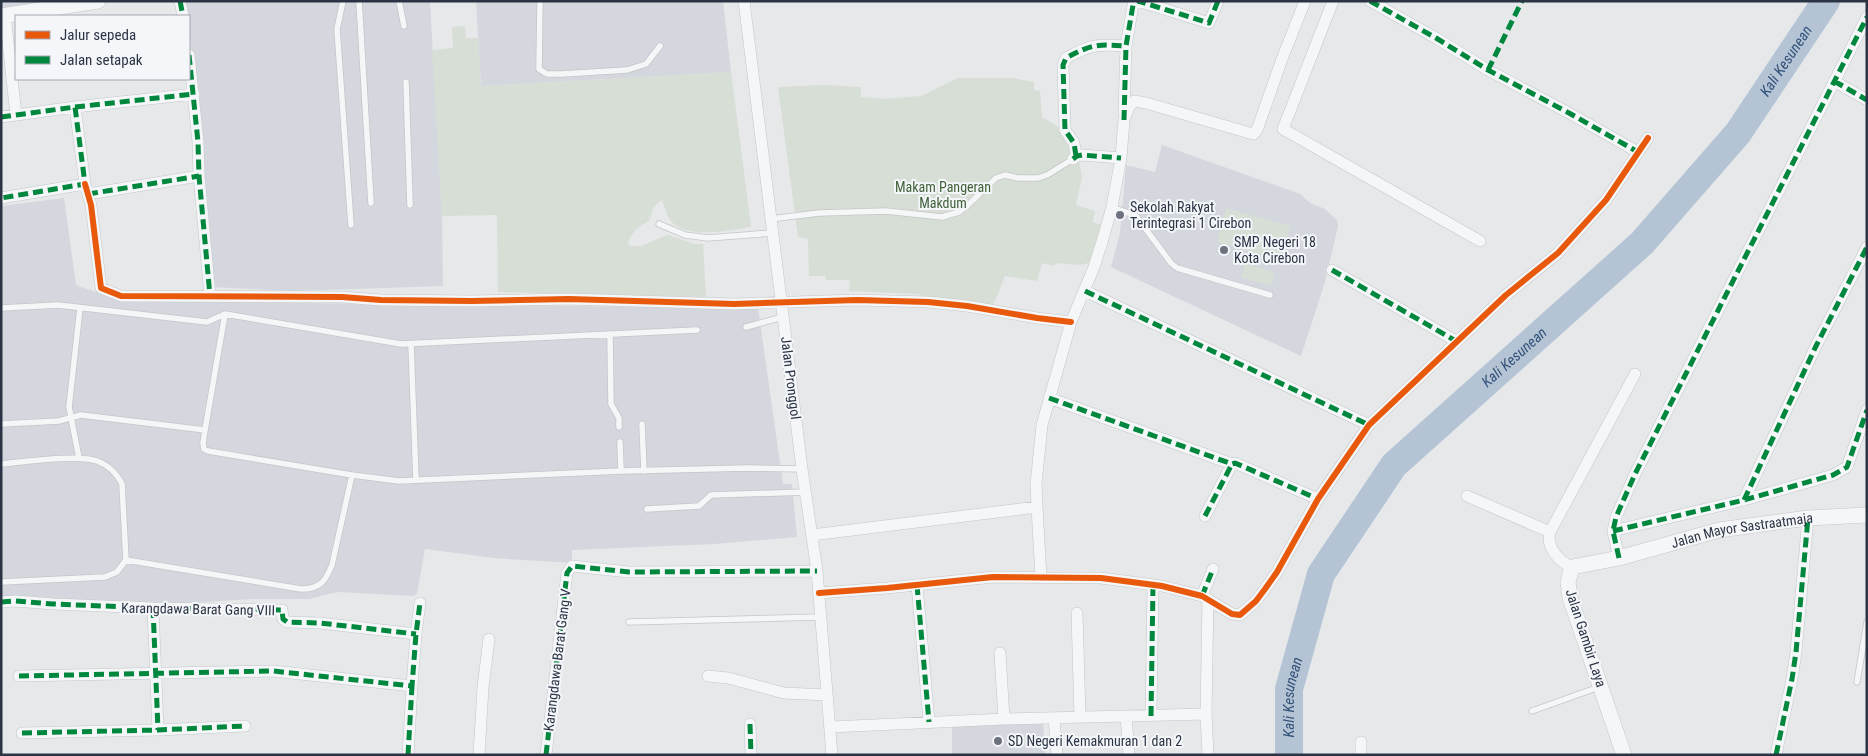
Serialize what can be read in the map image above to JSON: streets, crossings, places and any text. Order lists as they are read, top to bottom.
{
  "streets": {
    "street": [
      "Jalan Pronggol",
      "Jalan Mayor Sastraatmaja",
      "Karangdawa Barat Gang VIII",
      "Jalan Gambir Laya",
      "Karangdawa Barat Gang V"
    ]
  },
  "crossings": [
    ["Jalan Pronggol", "Karangdawa Barat Gang V"]
  ],
  "water": ["Kali Kesunean"],
  "parks": ["Makam Pangeran Makdum"],
  "places": ["Sekolah Rakyat Terintegrasi 1 Cirebon", "SMP Negeri 18 Kota Cirebon", "SD Negeri Kemakmuran 1 dan 2"],
  "legend": ["Jalur sepeda", "Jalan setapak"]
}
